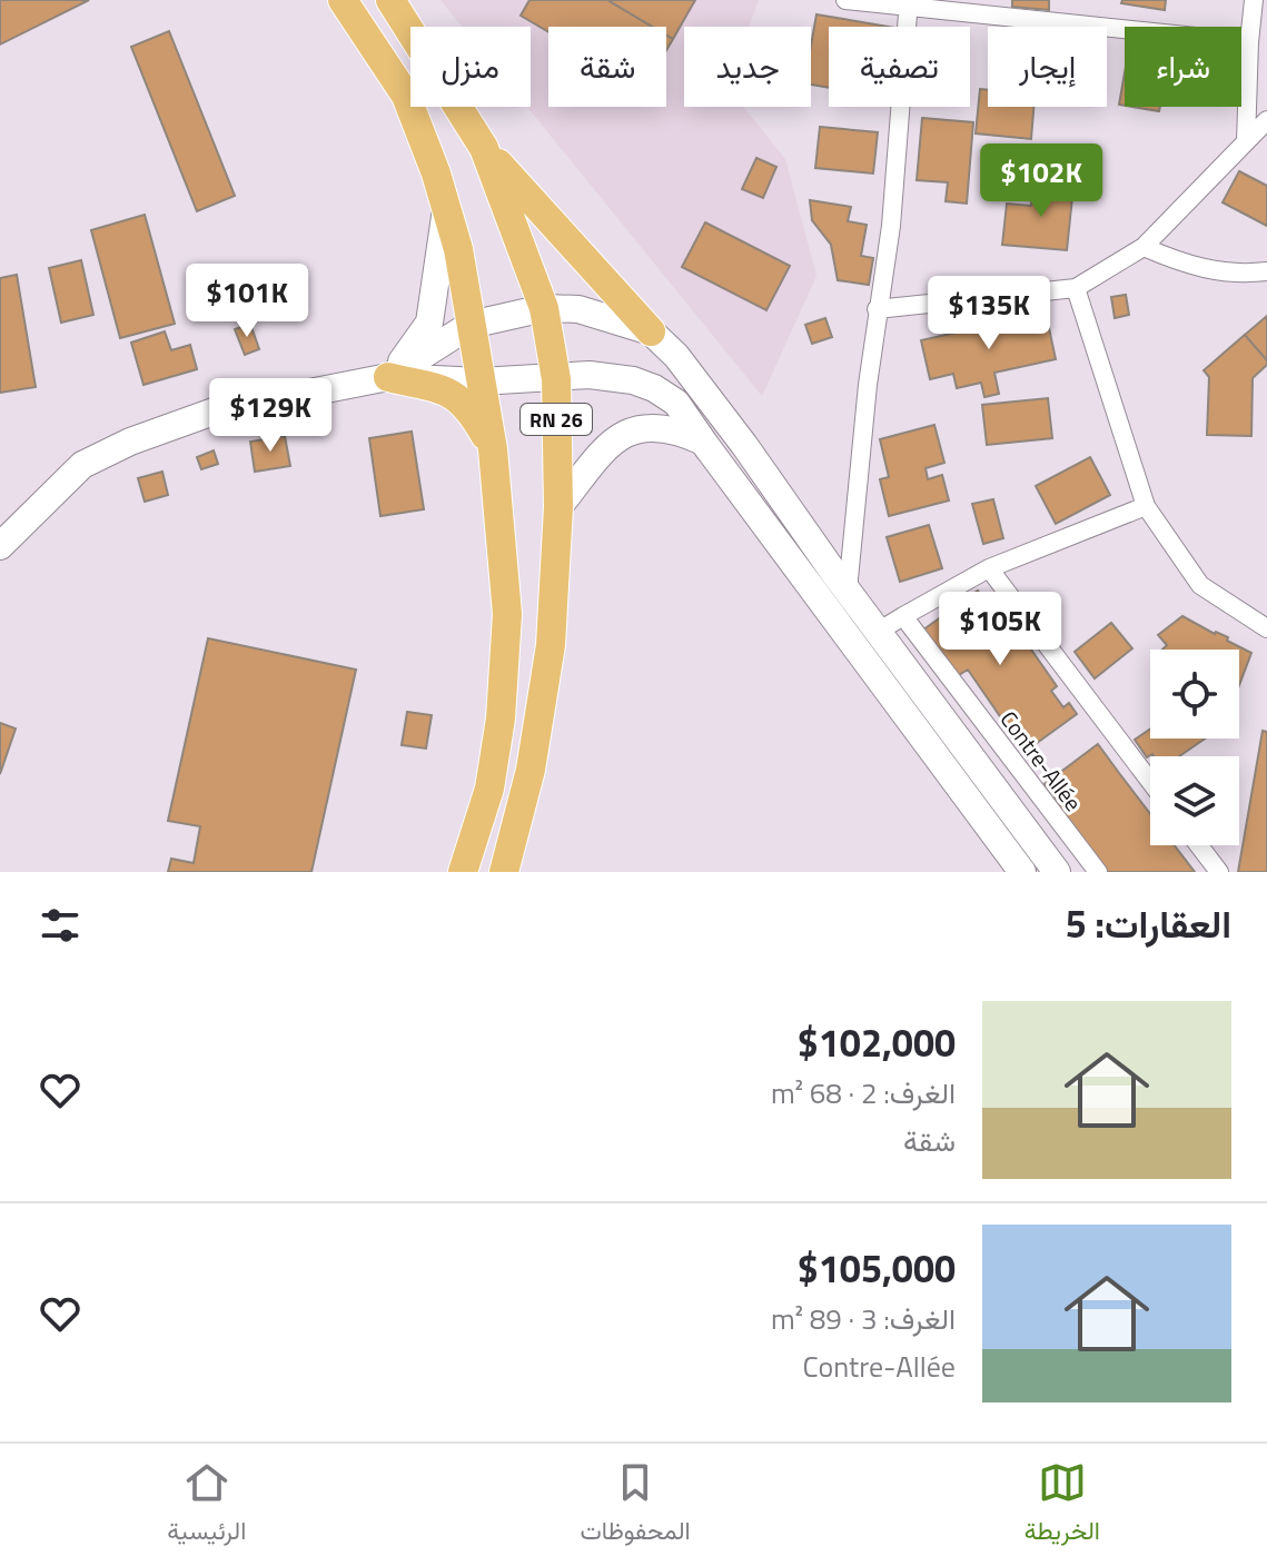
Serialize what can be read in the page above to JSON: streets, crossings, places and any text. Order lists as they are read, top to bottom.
{
  "streets": {
    "main road": ["RN 26"],
    "street": ["Contre-Allée"]
  },
  "page": {
    "chip": [
      "شراء",
      "إيجار",
      "تصفية",
      "جديد",
      "شقة",
      "منزل"
    ],
    "price": [
      "$102K",
      "$101K",
      "$135K",
      "$129K",
      "$105K"
    ],
    "heading": "العقارات: 5",
    "list": [
      {
        "name": "$102,000",
        "note": "الغرف: 2 · 68 m² · شقة"
      },
      {
        "name": "$105,000",
        "note": "الغرف: 3 · 89 m² · Contre-Allée"
      }
    ],
    "tabs": ["الخريطة", "المحفوظات", "الرئيسية"]
  }
}
